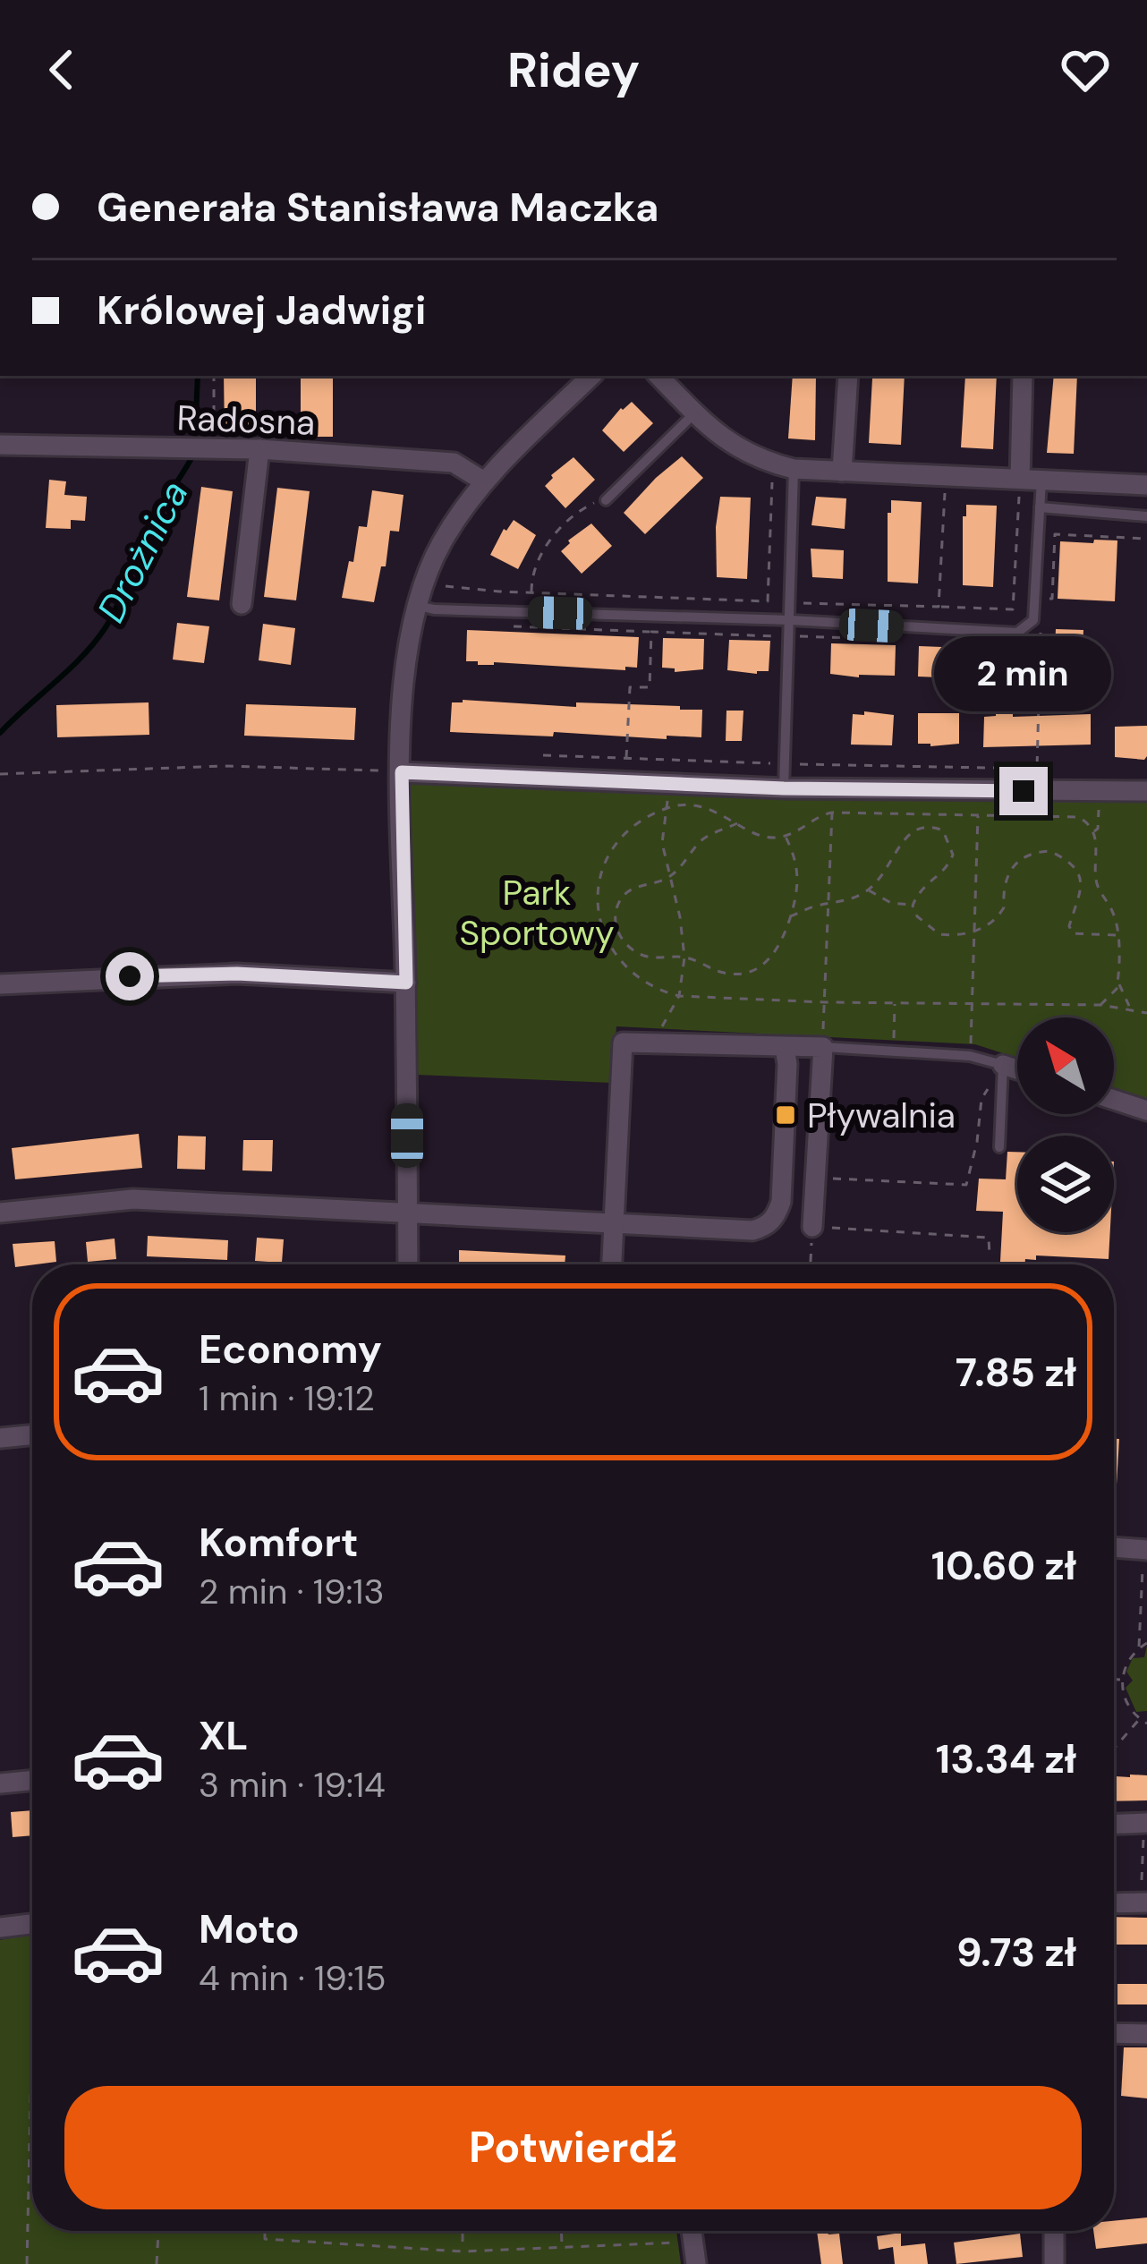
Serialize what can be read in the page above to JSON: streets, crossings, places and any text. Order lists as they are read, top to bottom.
{
  "streets": {
    "street": ["Radosna"]
  },
  "water": ["Drożnica"],
  "parks": ["Park Sportowy"],
  "places": {
    "transit": ["Pływalnia"]
  },
  "north": "top left",
  "page": {
    "header": "Ridey",
    "banner": ["Generała Stanisława Maczka", "Królowej Jadwigi"],
    "bubble": "2 min",
    "list": [
      {
        "name": "Economy",
        "note": "1 min · 19:12",
        "value": "7.85 zł"
      },
      {
        "name": "Komfort",
        "note": "2 min · 19:13",
        "value": "10.60 zł"
      },
      {
        "name": "XL",
        "note": "3 min · 19:14",
        "value": "13.34 zł"
      },
      {
        "name": "Moto",
        "note": "4 min · 19:15",
        "value": "9.73 zł"
      }
    ],
    "buttons": "Potwierdź"
  }
}
